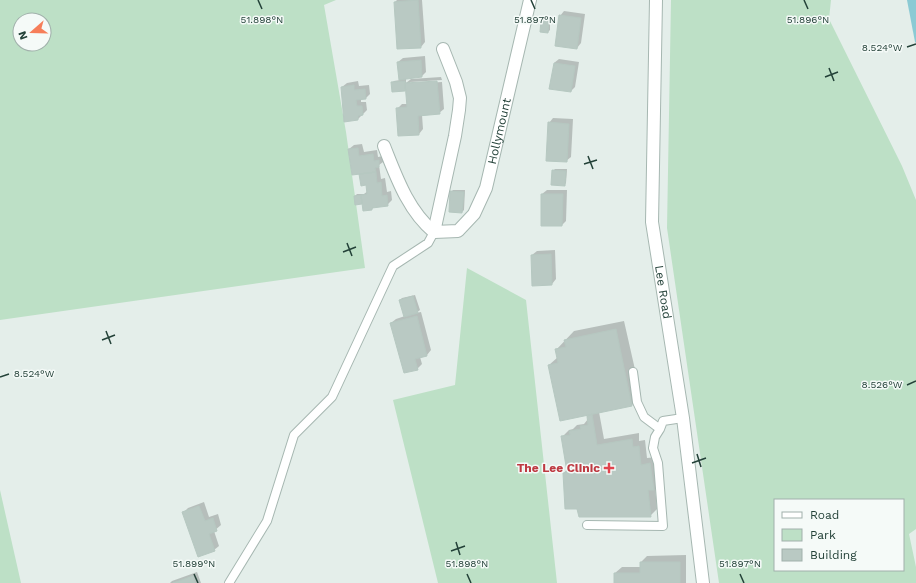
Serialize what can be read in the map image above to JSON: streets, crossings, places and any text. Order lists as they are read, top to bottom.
{
  "streets": {
    "street": ["Hollymount", "Lee Road"]
  },
  "places": {
    "health": ["The Lee Clinic"]
  },
  "legend": ["Road", "Park", "Building"],
  "north": "left",
  "coordinates": [
    "51.898°N",
    "51.897°N",
    "51.896°N",
    "8.524°W",
    "8.526°W",
    "51.899°N"
  ]
}
